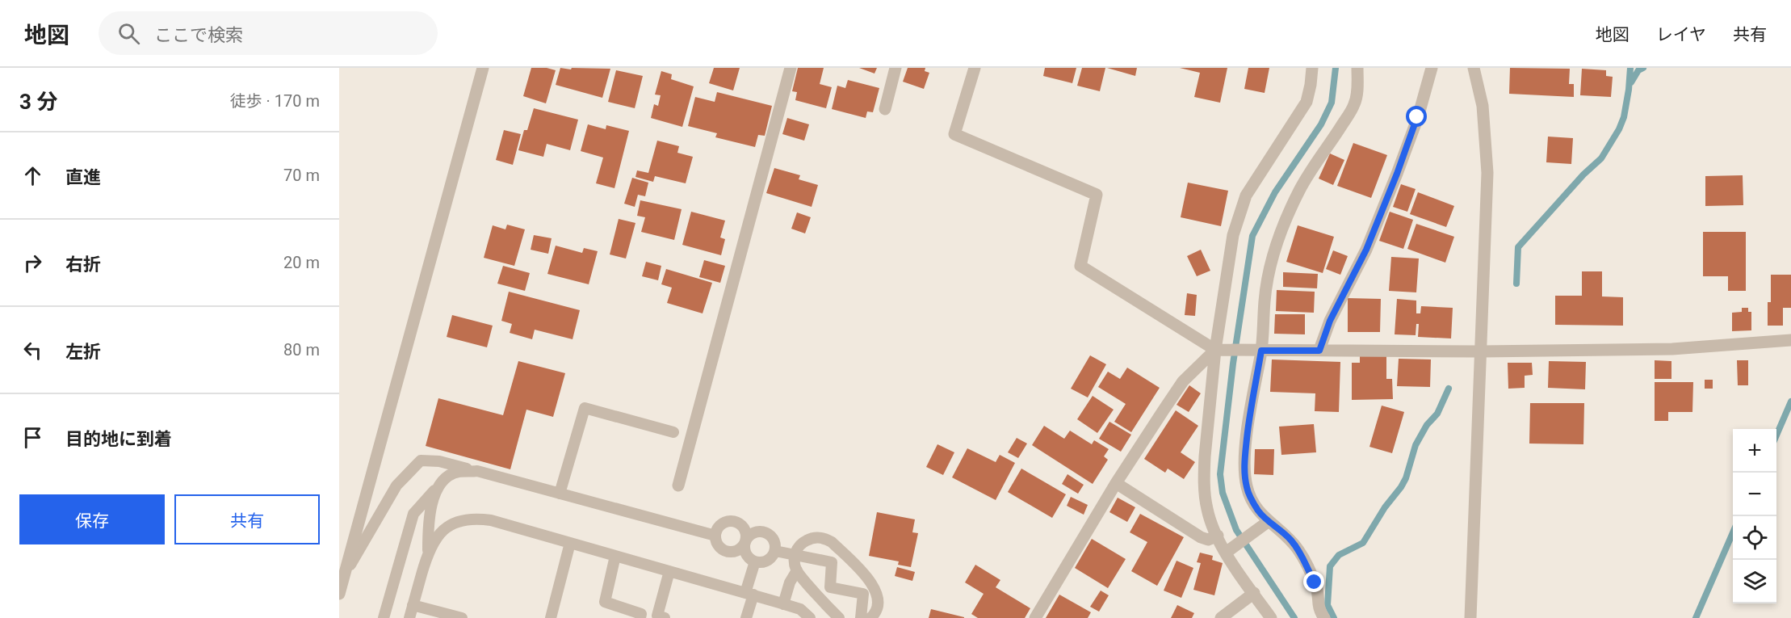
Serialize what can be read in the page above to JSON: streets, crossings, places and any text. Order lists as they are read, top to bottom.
{
  "page": {
    "header": "地図",
    "search": "ここで検索",
    "nav": ["地図", "レイヤ", "共有"],
    "heading": ["3 分", "徒歩 · 170 m"],
    "list": [
      ["直進", "70 m"],
      ["右折", "20 m"],
      ["左折", "80 m"],
      "目的地に到着"
    ],
    "map_buttons": ["+", "−"],
    "buttons": ["保存", "共有"]
  }
}
